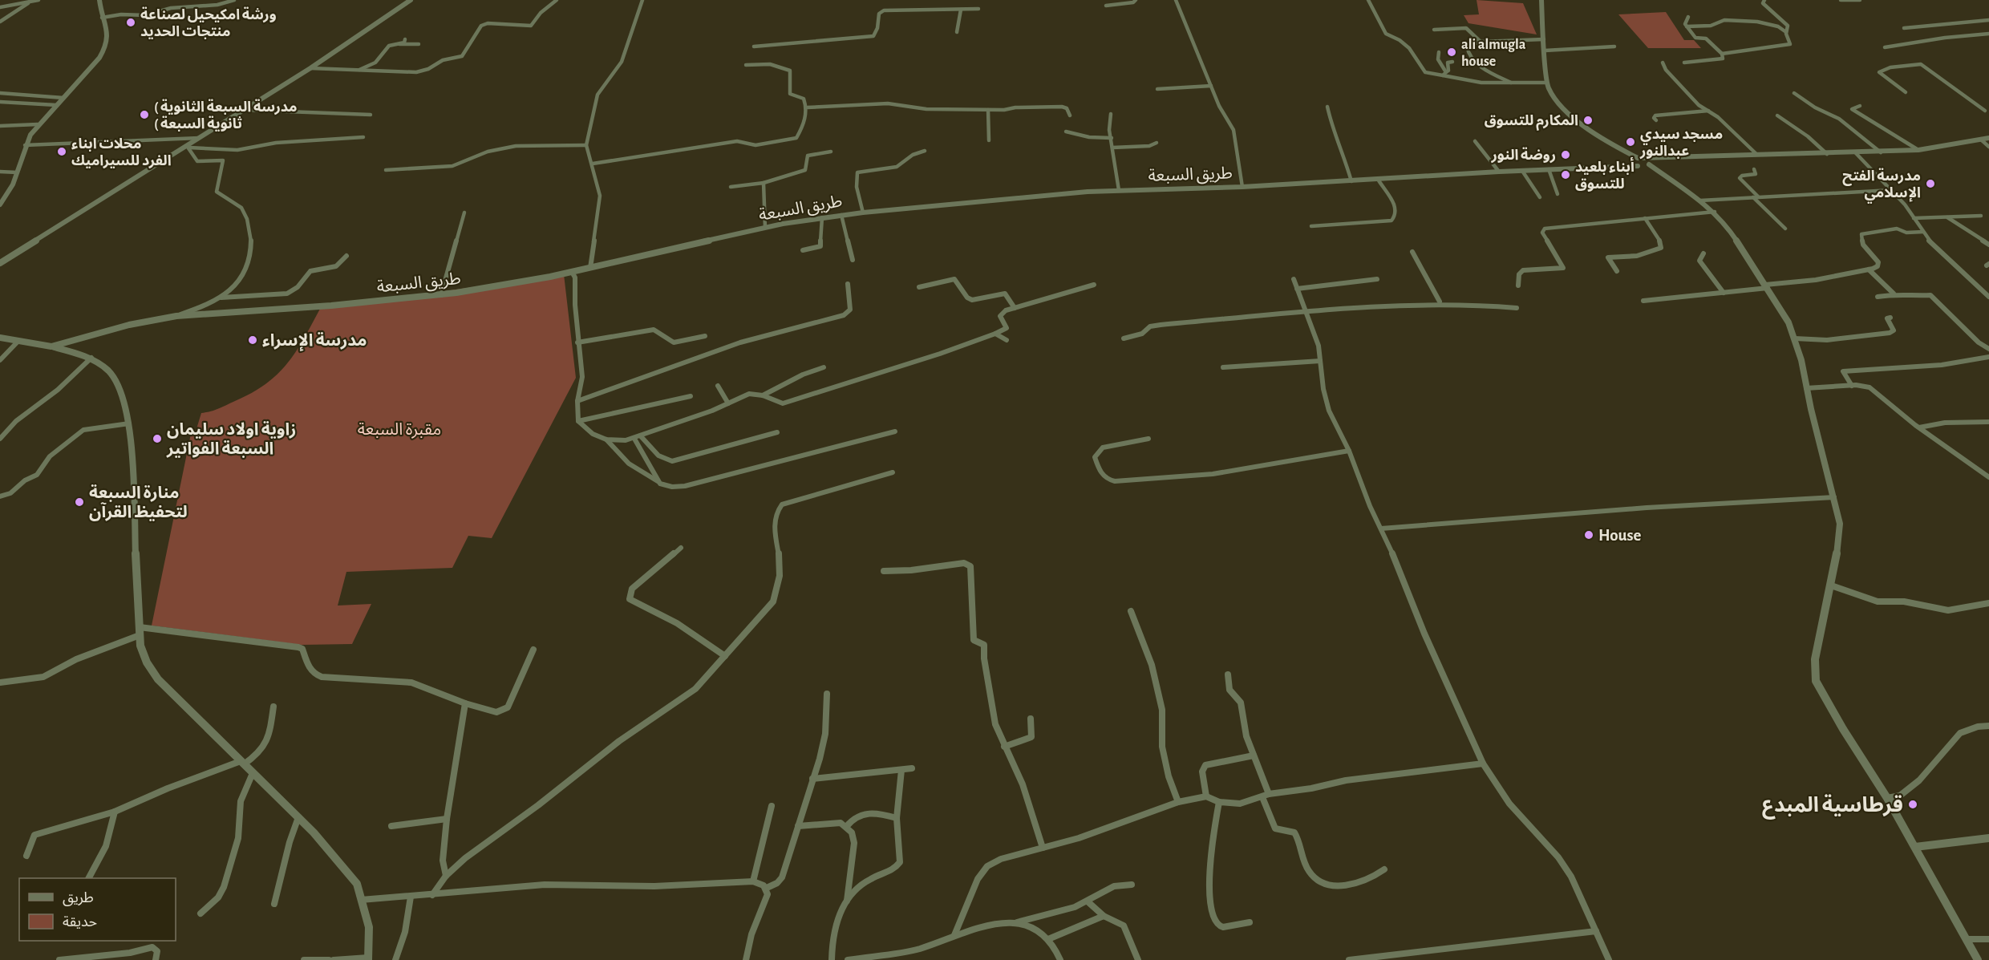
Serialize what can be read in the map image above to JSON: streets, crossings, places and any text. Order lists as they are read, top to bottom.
{
  "streets": {
    "street": ["طريق السبعة"]
  },
  "parks": ["مقبرة السبعة"],
  "places": [
    "ورشة امكيحيل لصناعة منتجات الحديد",
    "ali almugla house",
    "( مدرسة السبعة الثانوية ( ثانوية السبعة",
    "المكارم للتسوق",
    "مسجد سيدي عبدالنور",
    "محلات ابناء الفرد للسيراميك",
    "روضة النور",
    "أبناء بلعيد للتسوق",
    "مدرسة الفتح الإسلامي",
    "مدرسة الإسراء",
    "زاوية اولاد سليمان السبعة الفواتير",
    "منارة السبعة لتحفيظ القرآن",
    "House",
    "قرطاسية المبدع"
  ],
  "legend": ["طريق", "حديقة"]
}
